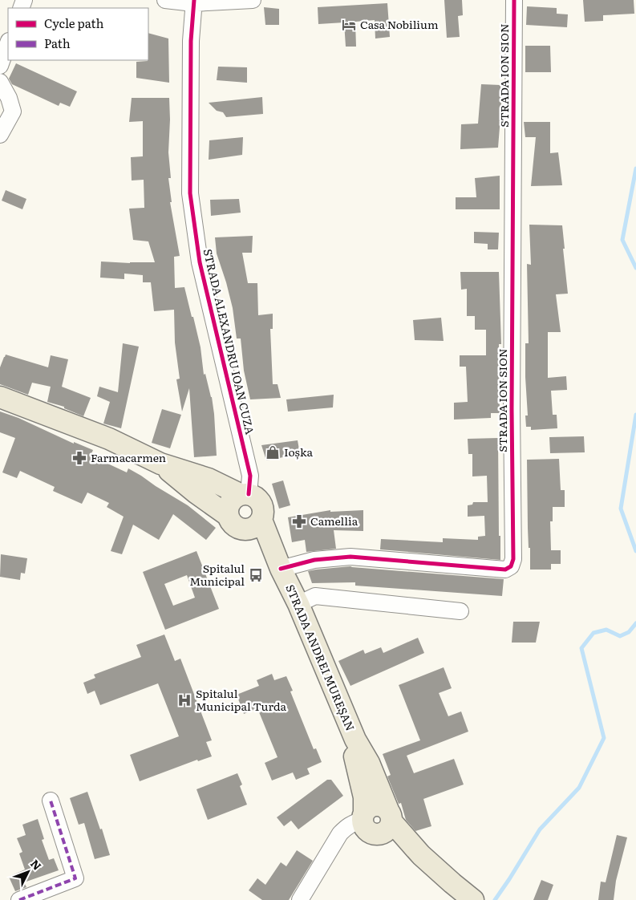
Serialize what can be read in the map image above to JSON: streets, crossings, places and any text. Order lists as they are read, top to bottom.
{
  "streets": {
    "main road": ["STRADA ANDREI MUREȘAN"],
    "street": ["STRADA ION SION", "STRADA ALEXANDRU IOAN CUZA"]
  },
  "crossings": [
    ["STRADA ION SION", "STRADA ANDREI MUREȘAN"],
    ["STRADA ALEXANDRU IOAN CUZA", "STRADA ANDREI MUREȘAN"]
  ],
  "places": {
    "hotel": ["Casa Nobilium"],
    "shop": ["Ioșka"],
    "pharmacy": ["Farmacarmen", "Camellia"],
    "bus stop": ["Spitalul Municipal"],
    "hospital": ["Spitalul Municipal Turda"]
  },
  "legend": ["Cycle path", "Path"],
  "north": "top right"
}
